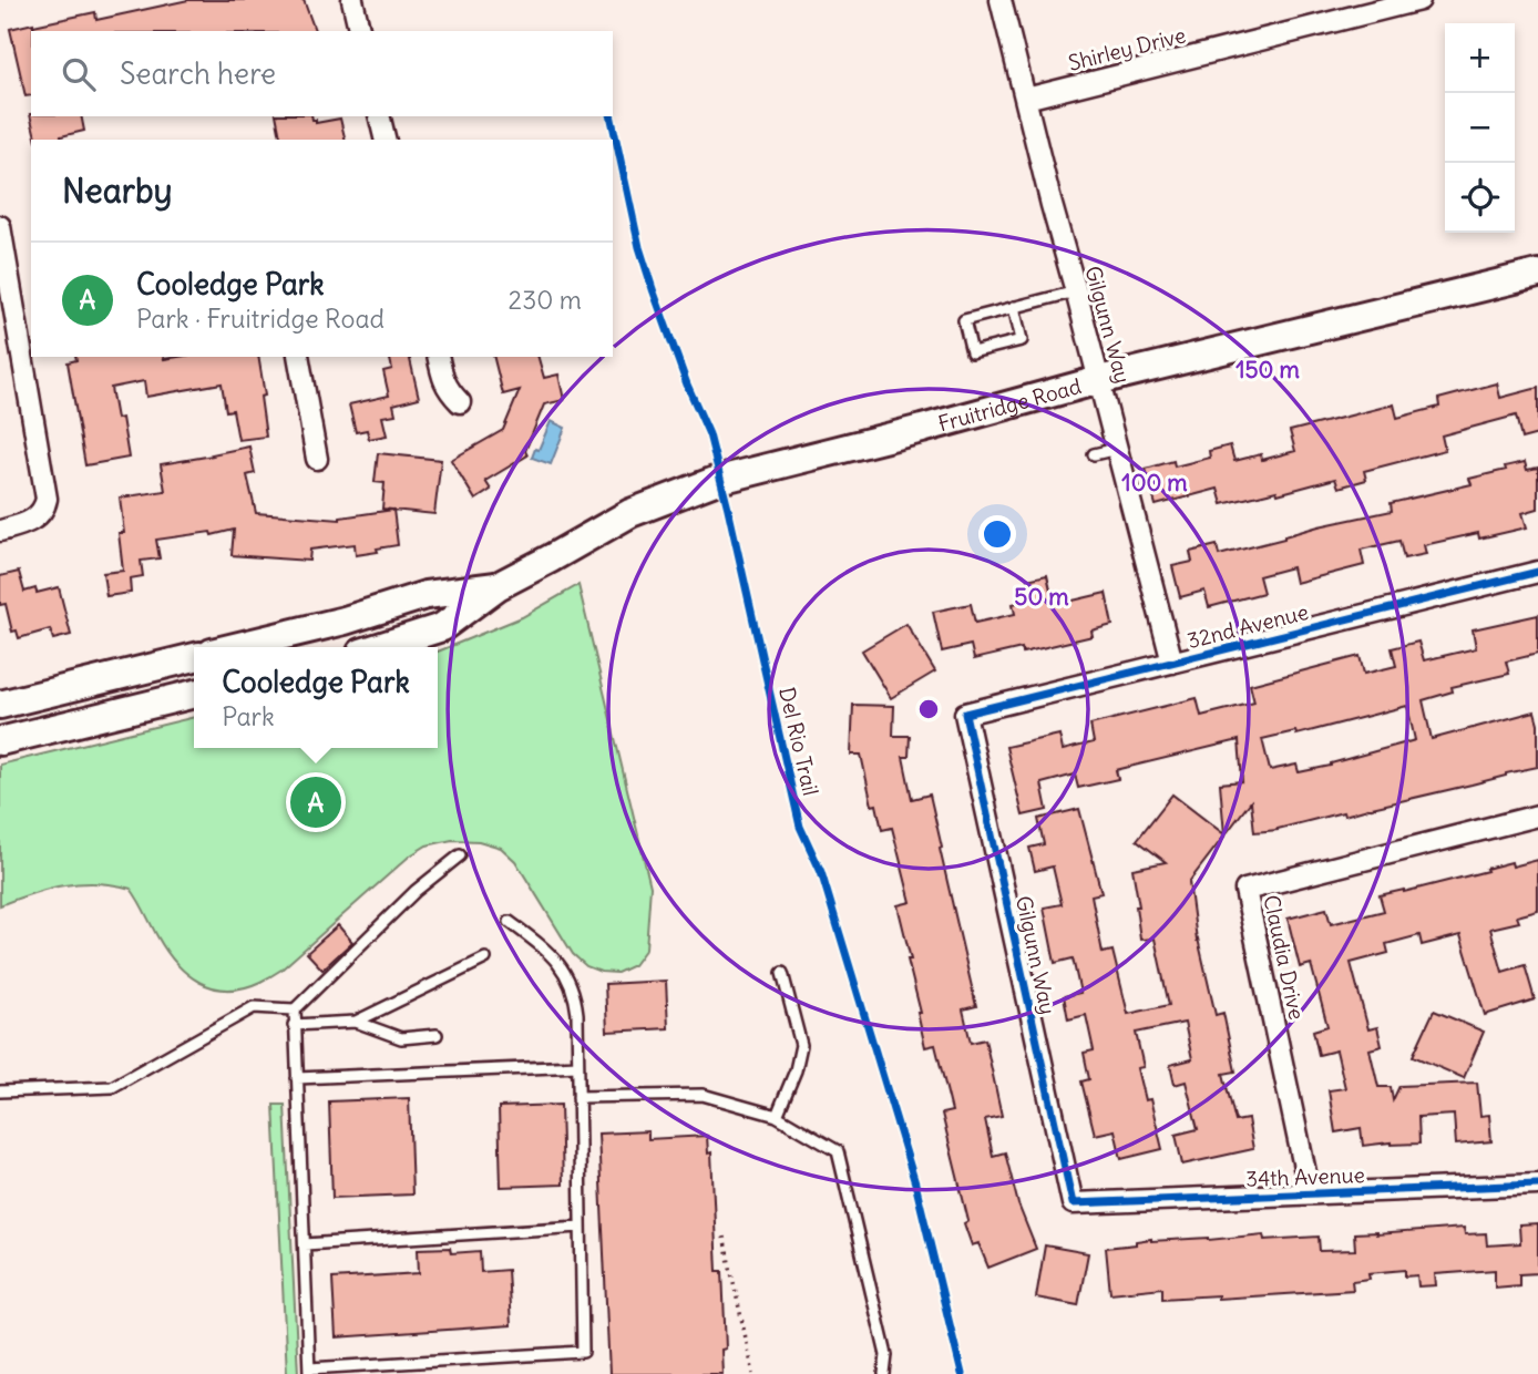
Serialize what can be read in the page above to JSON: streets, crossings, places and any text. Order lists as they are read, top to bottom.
{
  "streets": {
    "main road": ["Fruitridge Road"],
    "street": [
      "Shirley Drive",
      "Gilgunn Way",
      "32nd Avenue",
      "Claudia Drive",
      "34th Avenue"
    ],
    "cycle path": ["Del Rio Trail"]
  },
  "crossings": [
    ["Shirley Drive", "Gilgunn Way"],
    ["Gilgunn Way", "Fruitridge Road"],
    ["Gilgunn Way", "32nd Avenue"],
    ["Gilgunn Way", "34th Avenue"],
    ["Claudia Drive", "34th Avenue"]
  ],
  "page": {
    "map_buttons": ["+", "−"],
    "search": "Search here",
    "heading": "Nearby",
    "list": [
      {
        "mark": "A",
        "name": "Cooledge Park",
        "note": "Park · Fruitridge Road",
        "value": "230 m"
      }
    ],
    "popup": ["Cooledge Park", "Park"],
    "pins": "A"
  },
  "rings": ["150 m", "100 m", "50 m"]
}
